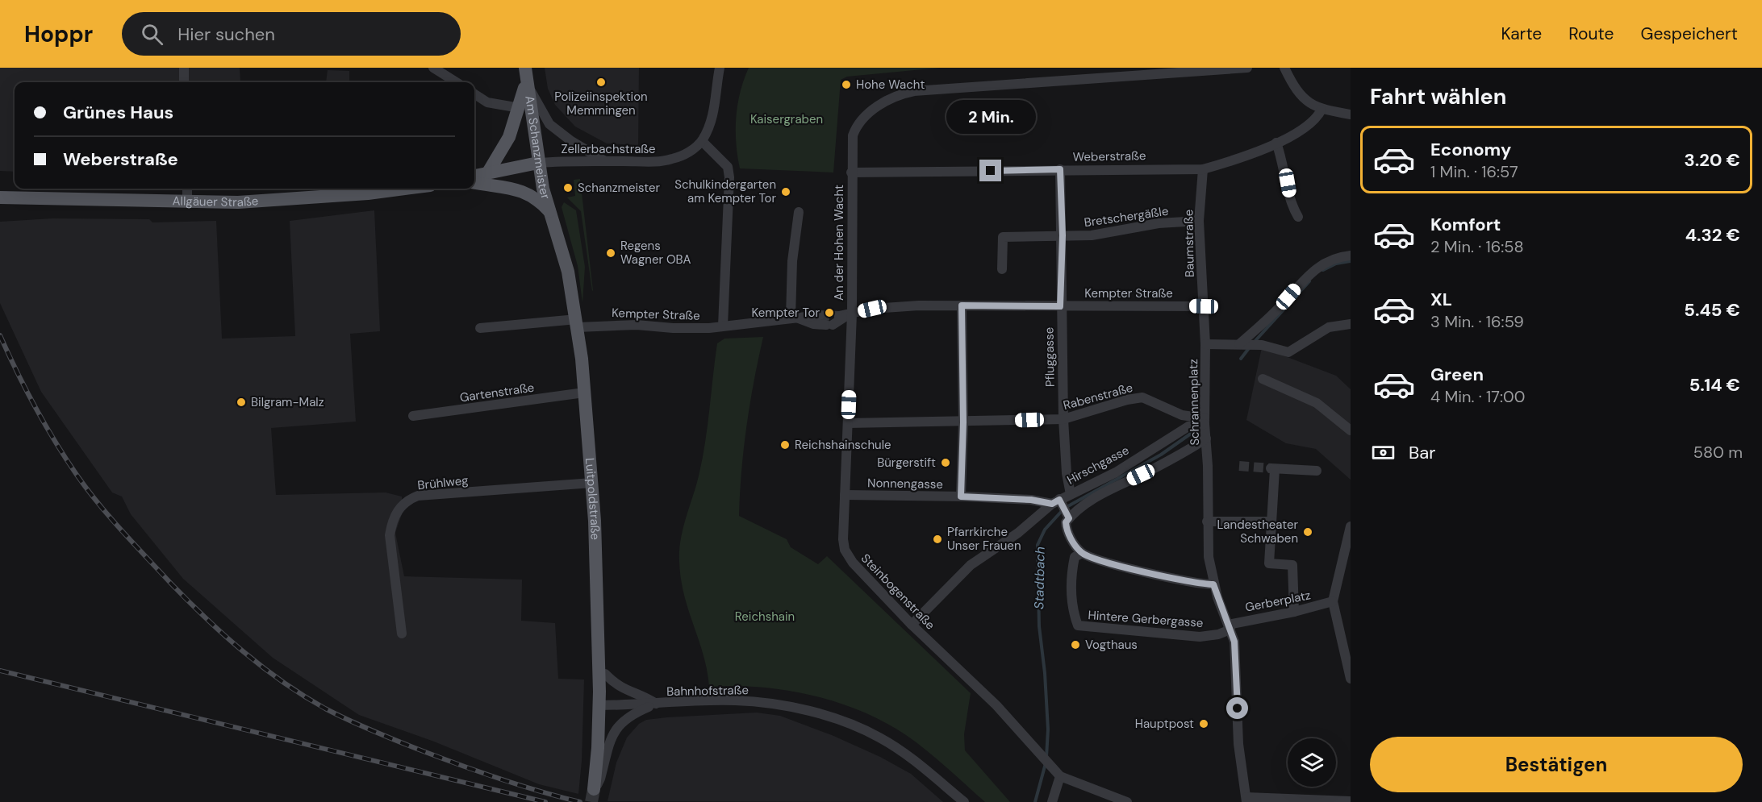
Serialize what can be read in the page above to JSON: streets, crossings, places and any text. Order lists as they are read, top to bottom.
{
  "streets": {
    "main road": ["Am Schanzmeister", "Allgäuer Straße", "Luitpoldstraße"],
    "street": [
      "Zellerbachstraße",
      "Weberstraße",
      "Bretschergäßle",
      "An der Hohen Wacht",
      "Baumstraße",
      "Kempter Straße",
      "Pfluggasse",
      "Gartenstraße",
      "Rabenstraße",
      "Schrannenplatz",
      "Hirschgasse",
      "Brühlweg",
      "Nonnengasse",
      "Steinbogenstraße",
      "Gerberplatz",
      "Hintere Gerbergasse",
      "Bahnhofstraße"
    ]
  },
  "crossings": [
    ["Am Schanzmeister", "Zellerbachstraße"],
    ["Am Schanzmeister", "Luitpoldstraße"],
    ["Weberstraße", "An der Hohen Wacht"],
    ["Weberstraße", "Baumstraße"],
    ["Weberstraße", "Pfluggasse"],
    ["Bretschergäßle", "Baumstraße"],
    ["Bretschergäßle", "Pfluggasse"],
    ["An der Hohen Wacht", "Kempter Straße"],
    ["An der Hohen Wacht", "Steinbogenstraße"],
    ["Baumstraße", "Kempter Straße"],
    ["Baumstraße", "Schrannenplatz"],
    ["Kempter Straße", "Pfluggasse"],
    ["Kempter Straße", "Luitpoldstraße"],
    ["Kempter Straße", "Steinbogenstraße"],
    ["Pfluggasse", "Rabenstraße"],
    ["Pfluggasse", "Hirschgasse"],
    ["Gartenstraße", "Luitpoldstraße"],
    ["Rabenstraße", "Schrannenplatz"],
    ["Rabenstraße", "Hirschgasse"],
    ["Rabenstraße", "Steinbogenstraße"],
    ["Schrannenplatz", "Hirschgasse"],
    ["Schrannenplatz", "Gerberplatz"],
    ["Schrannenplatz", "Hintere Gerbergasse"],
    ["Hirschgasse", "Nonnengasse"],
    ["Hirschgasse", "Steinbogenstraße"],
    ["Brühlweg", "Luitpoldstraße"],
    ["Nonnengasse", "Steinbogenstraße"],
    ["Luitpoldstraße", "Bahnhofstraße"],
    ["Gerberplatz", "Hintere Gerbergasse"]
  ],
  "water": ["Stadtbach"],
  "parks": ["Kaisergraben", "Reichshain"],
  "places": [
    "Polizeiinspektion Memmingen",
    "Hohe Wacht",
    "Schanzmeister",
    "Schulkindergarten am Kempter Tor",
    "Regens Wagner OBA",
    "Kempter Tor",
    "Bilgram-Malz",
    "Reichshainschule",
    "Bürgerstift",
    "Landestheater Schwaben",
    "Pfarrkirche Unser Frauen",
    "Vogthaus",
    "Hauptpost"
  ],
  "page": {
    "header": "Hoppr",
    "search": "Hier suchen",
    "nav": ["Karte", "Route", "Gespeichert"],
    "heading": "Fahrt wählen",
    "banner": ["Grünes Haus", "Weberstraße"],
    "bubble": "2 Min.",
    "list": [
      {
        "name": "Economy",
        "note": "1 Min. · 16:57",
        "value": "3.20 €"
      },
      {
        "name": "Komfort",
        "note": "2 Min. · 16:58",
        "value": "4.32 €"
      },
      {
        "name": "XL",
        "note": "3 Min. · 16:59",
        "value": "5.45 €"
      },
      {
        "name": "Green",
        "note": "4 Min. · 17:00",
        "value": "5.14 €"
      }
    ],
    "pay": ["Bar", "580 m"],
    "buttons": "Bestätigen"
  }
}
